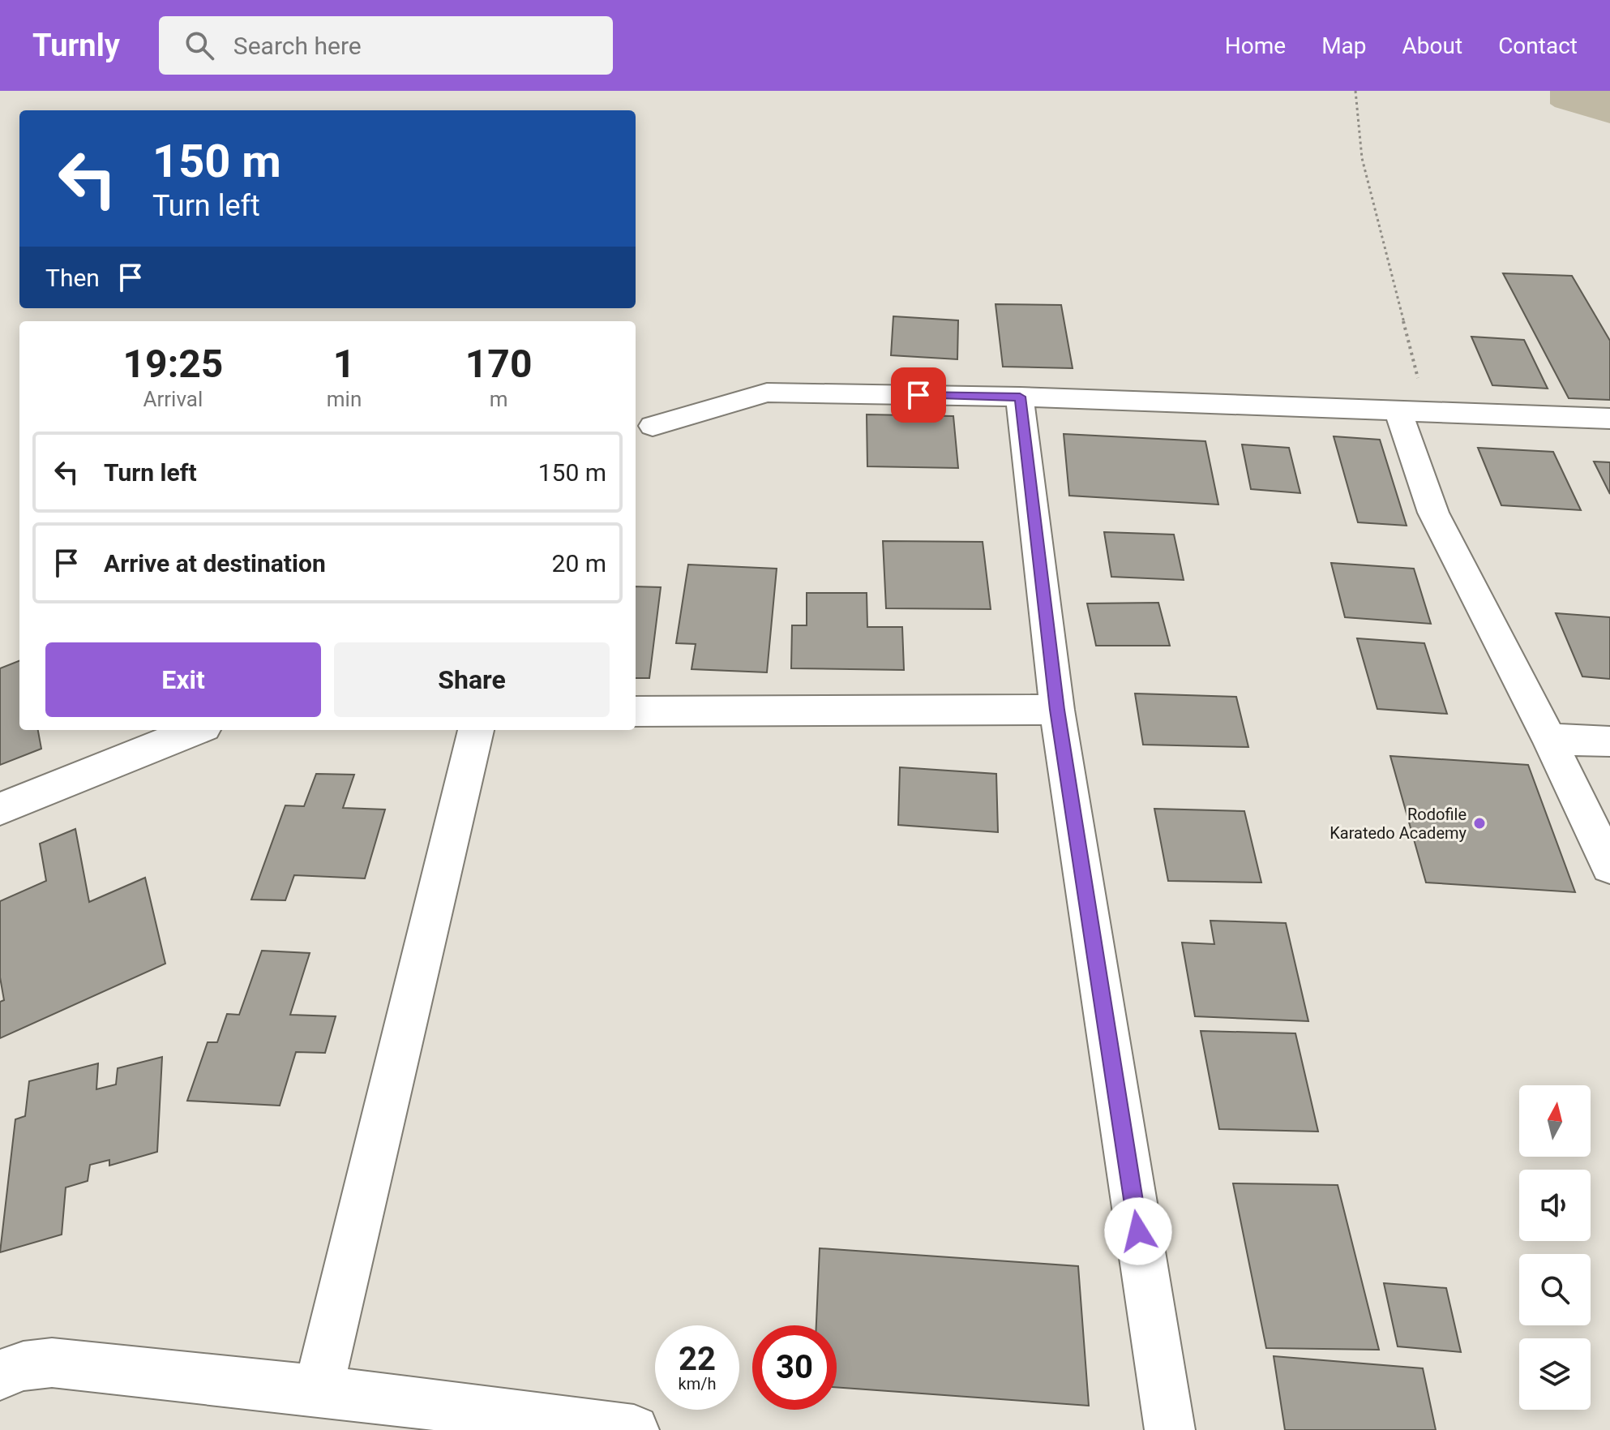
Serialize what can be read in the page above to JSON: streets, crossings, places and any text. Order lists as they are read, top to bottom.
{
  "places": ["Rodofile Karatedo Academy"],
  "north": "top",
  "page": {
    "header": "Turnly",
    "search": "Search here",
    "nav": [
      "Home",
      "Map",
      "About",
      "Contact"
    ],
    "turn": ["150 m", "Turn left"],
    "then": "Then",
    "eta": [
      "19:25",
      "Arrival",
      "1",
      "min",
      "170",
      "m"
    ],
    "list": [
      {
        "name": "Turn left",
        "value": "150 m"
      },
      {
        "name": "Arrive at destination",
        "value": "20 m"
      }
    ],
    "buttons": ["Exit", "Share"],
    "speed": "22 km/h",
    "limit": "30"
  }
}
